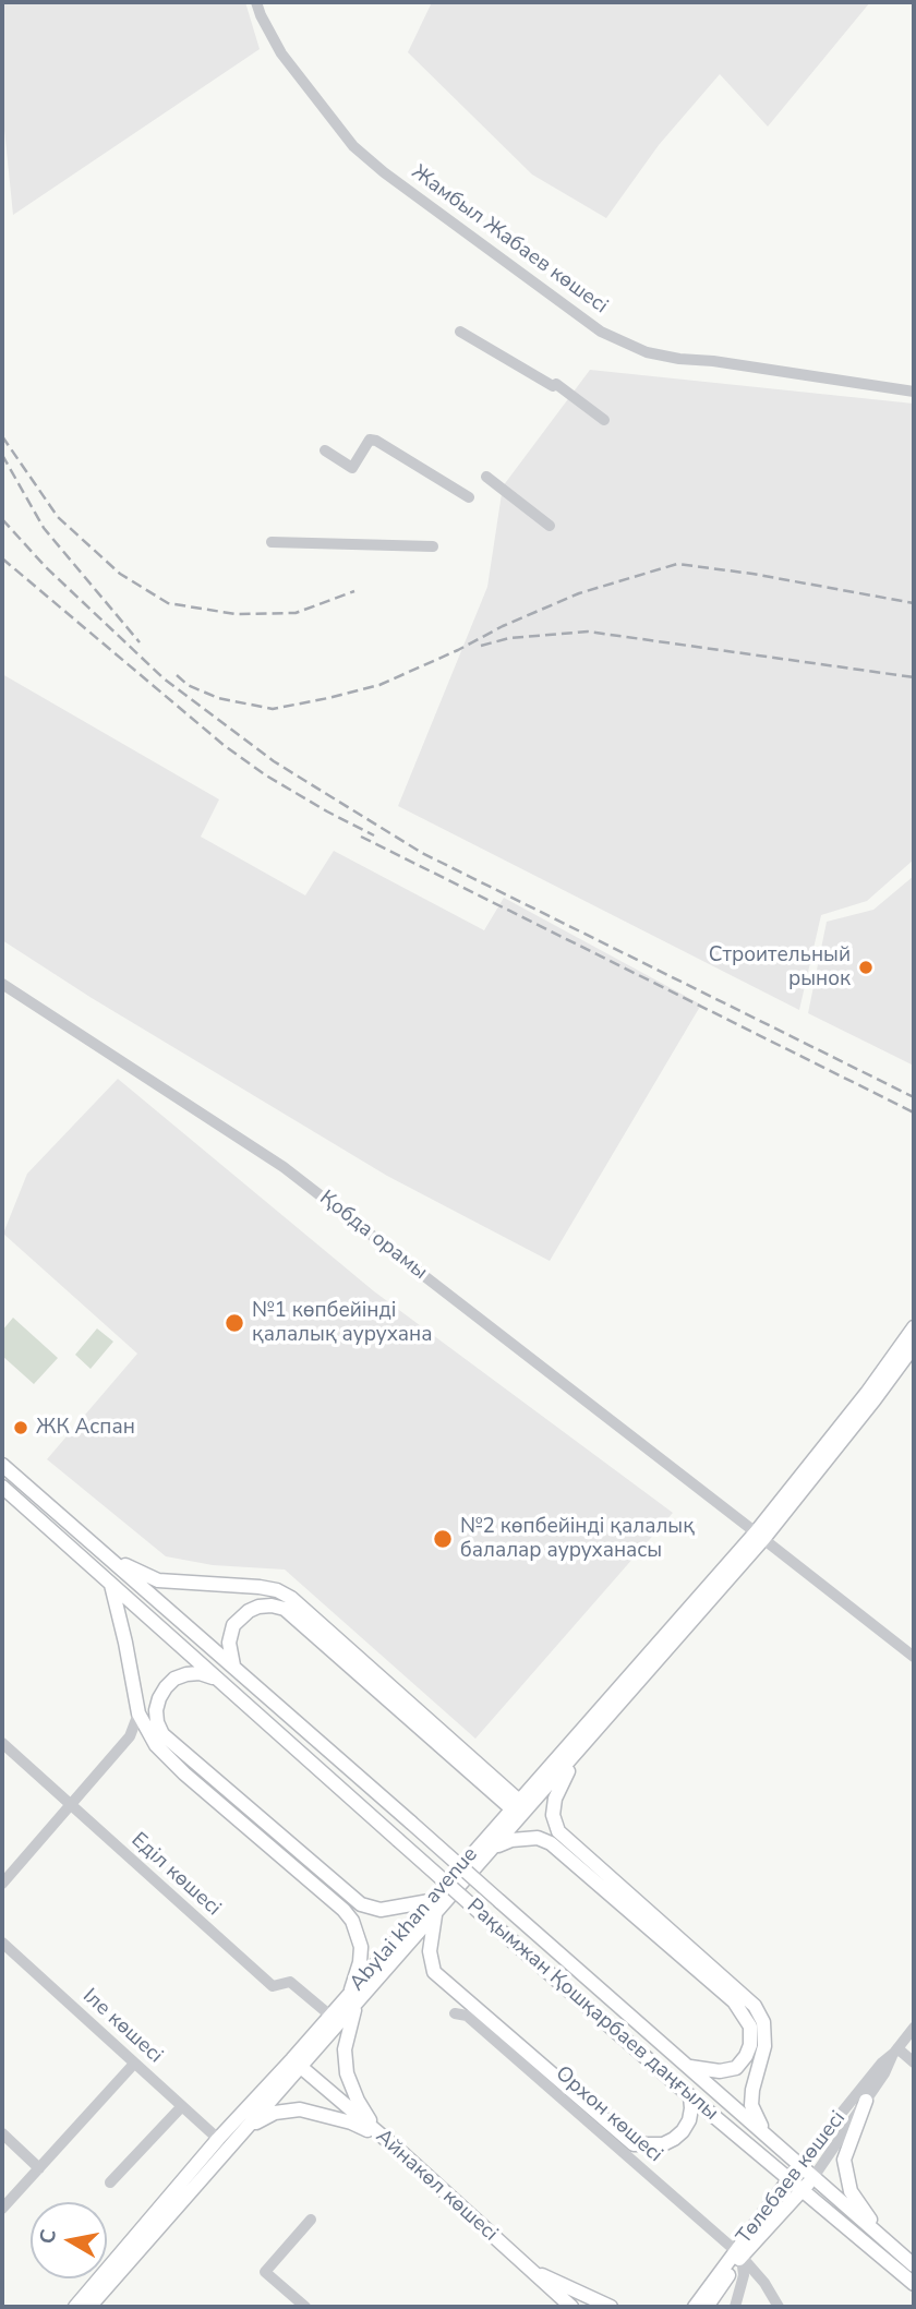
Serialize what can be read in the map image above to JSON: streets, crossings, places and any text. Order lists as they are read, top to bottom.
{
  "streets": {
    "main road": [
      "Abylai khan avenue",
      "Рақымжан Қошқарбаев даңғылы",
      "Төлебаев көшесі",
      "Айнакөл көшесі"
    ],
    "street": [
      "Жамбыл Жабаев көшесі",
      "Қобда орамы",
      "Еділ көшесі",
      "Іле көшесі",
      "Орхон көшесі"
    ]
  },
  "crossings": [
    ["Қобда орамы", "Abylai khan avenue"],
    ["Еділ көшесі", "Abylai khan avenue"],
    ["Abylai khan avenue", "Іле көшесі"],
    ["Abylai khan avenue", "Айнакөл көшесі"],
    ["Рақымжан Қошқарбаев даңғылы", "Төлебаев көшесі"],
    ["Орхон көшесі", "Төлебаев көшесі"]
  ],
  "places": [
    "Строительный рынок",
    "№1 көпбейінді қалалық аурухана",
    "ЖК Аспан",
    "№2 көпбейінді қалалық балалар ауруханасы"
  ],
  "north": "left"
}
